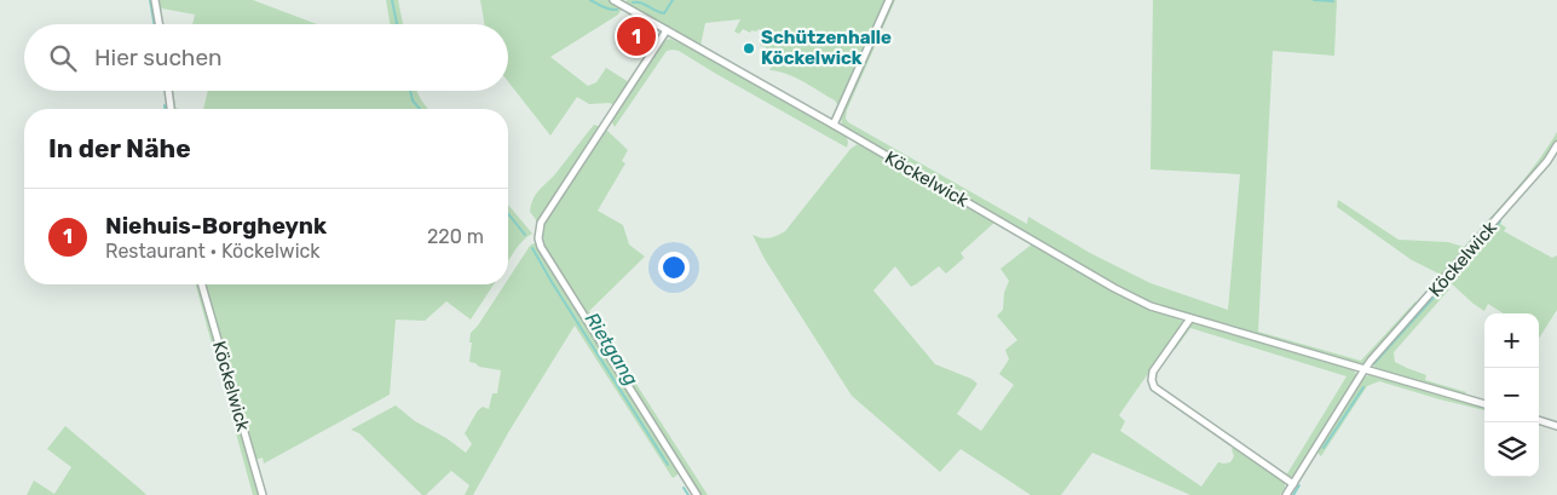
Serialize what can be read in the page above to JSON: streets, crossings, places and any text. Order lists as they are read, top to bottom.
{
  "streets": {
    "street": ["Köckelwick"]
  },
  "water": ["Rietgang"],
  "places": ["Schützenhalle Köckelwick"],
  "page": {
    "pins": "1",
    "search": "Hier suchen",
    "heading": "In der Nähe",
    "list": [
      {
        "mark": "1",
        "name": "Niehuis-Borgheynk",
        "note": "Restaurant · Köckelwick",
        "value": "220 m"
      }
    ],
    "map_buttons": ["+", "−"]
  }
}
